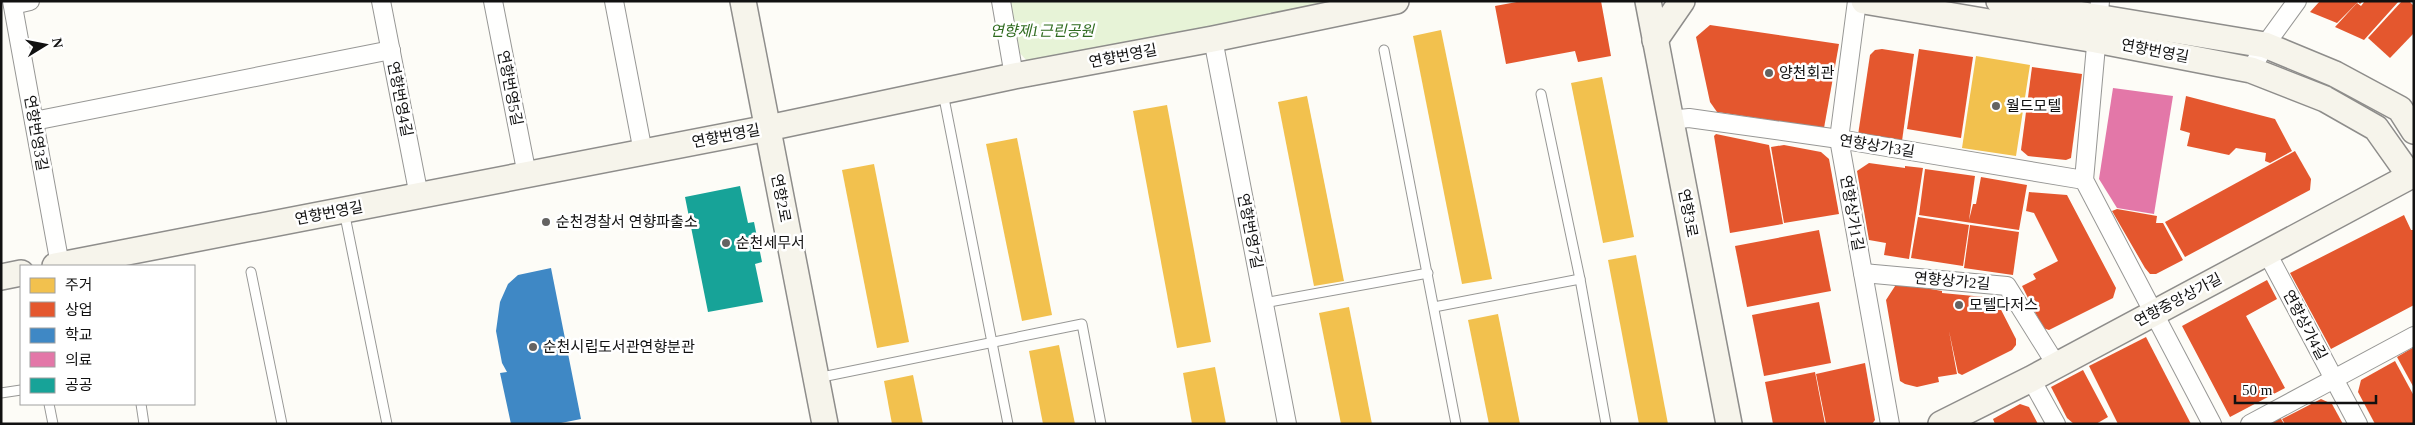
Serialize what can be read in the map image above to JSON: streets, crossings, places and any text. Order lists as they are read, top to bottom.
{
  "streets": {
    "street": [
      "연향번영길",
      "연향번영5길",
      "연향번영4길",
      "연향번영3길",
      "연향상가3길",
      "연향2로",
      "연향3로",
      "연향상가1길",
      "연향번영7길",
      "연향상가2길",
      "연향중앙상가길",
      "연향상가4길"
    ]
  },
  "crossings": [
    ["연향번영길", "연향번영5길"],
    ["연향번영길", "연향번영4길"],
    ["연향번영길", "연향2로"],
    ["연향번영길", "연향번영7길"],
    ["연향번영길", "연향중앙상가길"],
    ["연향상가3길", "연향3로"],
    ["연향상가3길", "연향상가1길"],
    ["연향상가1길", "연향상가2길"],
    ["연향상가2길", "연향중앙상가길"],
    ["연향중앙상가길", "연향상가4길"]
  ],
  "parks": ["연향제1근린공원"],
  "places": [
    "양천회관",
    "월드모텔",
    "순천경찰서 연향파출소",
    "순천세무서",
    "모텔다저스",
    "순천시립도서관연향분관"
  ],
  "legend": [
    "주거",
    "상업",
    "학교",
    "의료",
    "공공"
  ],
  "scale_bar": "50 m",
  "north": "right"
}
